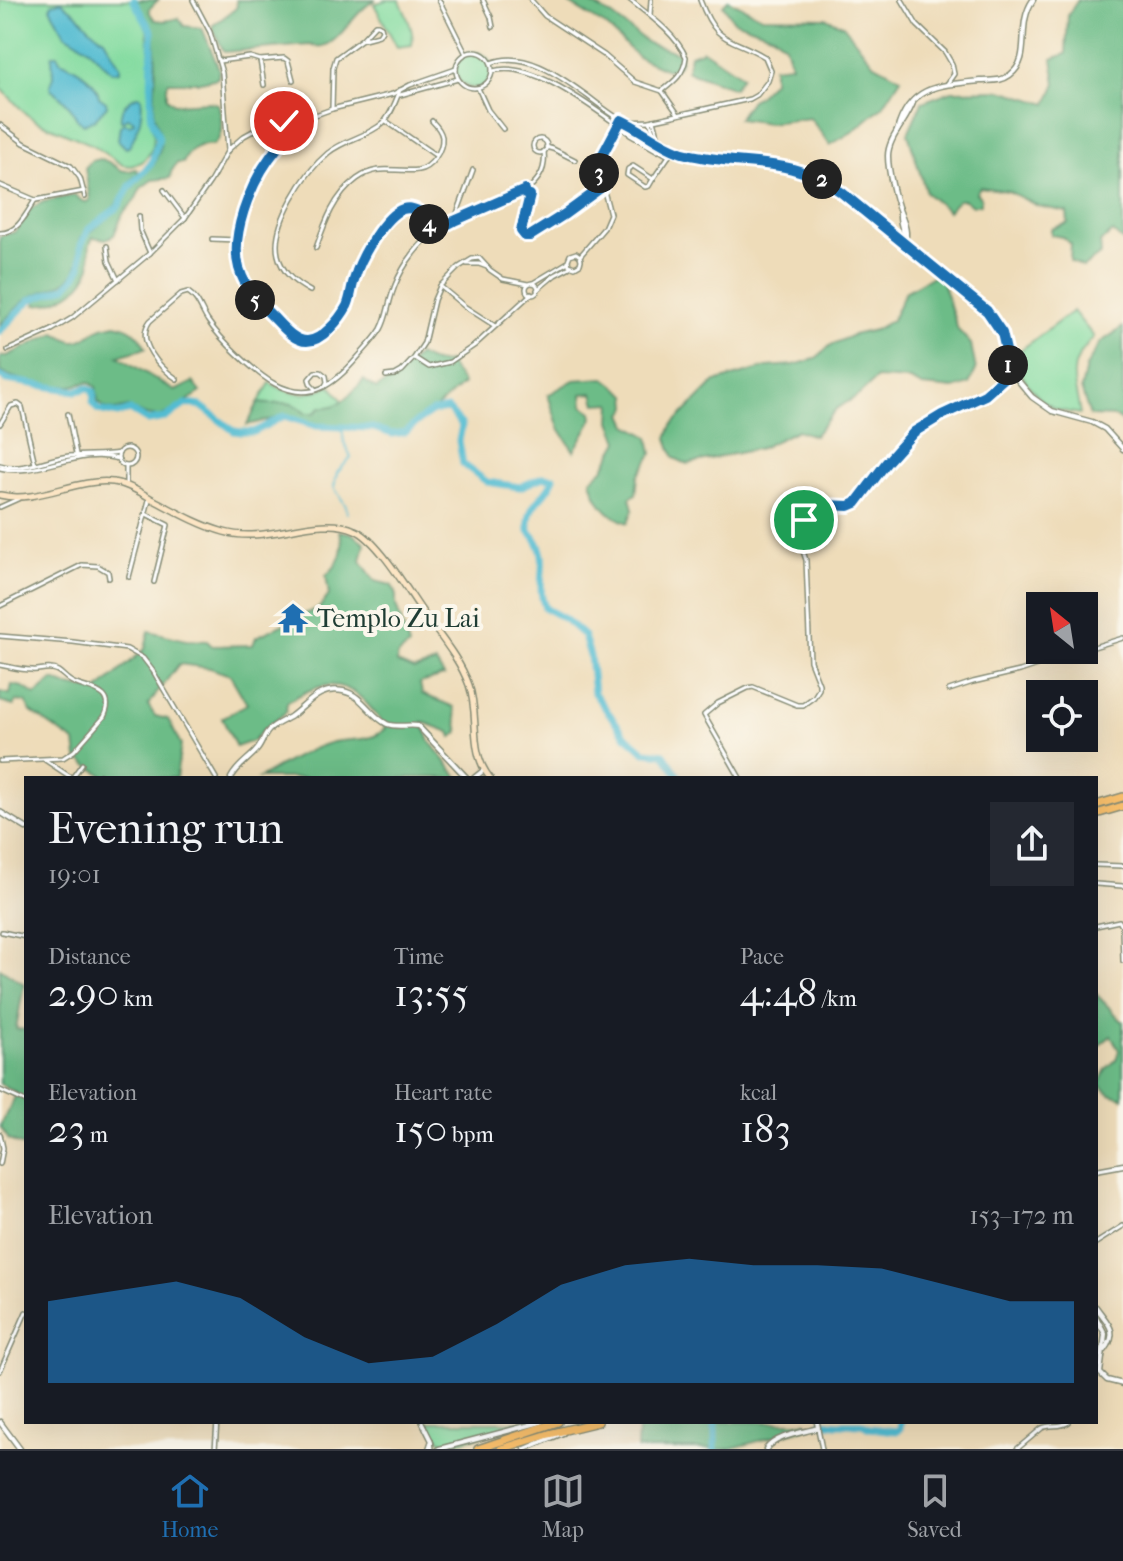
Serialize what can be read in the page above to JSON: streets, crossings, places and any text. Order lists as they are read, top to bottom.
{
  "places": {
    "temple": ["Templo Zu Lai"]
  },
  "north": "top left",
  "page": {
    "pins": [
      "3",
      "2",
      "4",
      "5",
      "1"
    ],
    "heading": ["Evening run", "19:01"],
    "stats": [
      ["Distance", "2.90 km"],
      ["Time", "13:55"],
      ["Pace", "4:48 /km"],
      ["Elevation", "23 m"],
      ["Heart rate", "150 bpm"],
      ["kcal", "183"]
    ],
    "chart": ["Elevation", "153–172 m"],
    "tabs": ["Home", "Map", "Saved"]
  }
}
